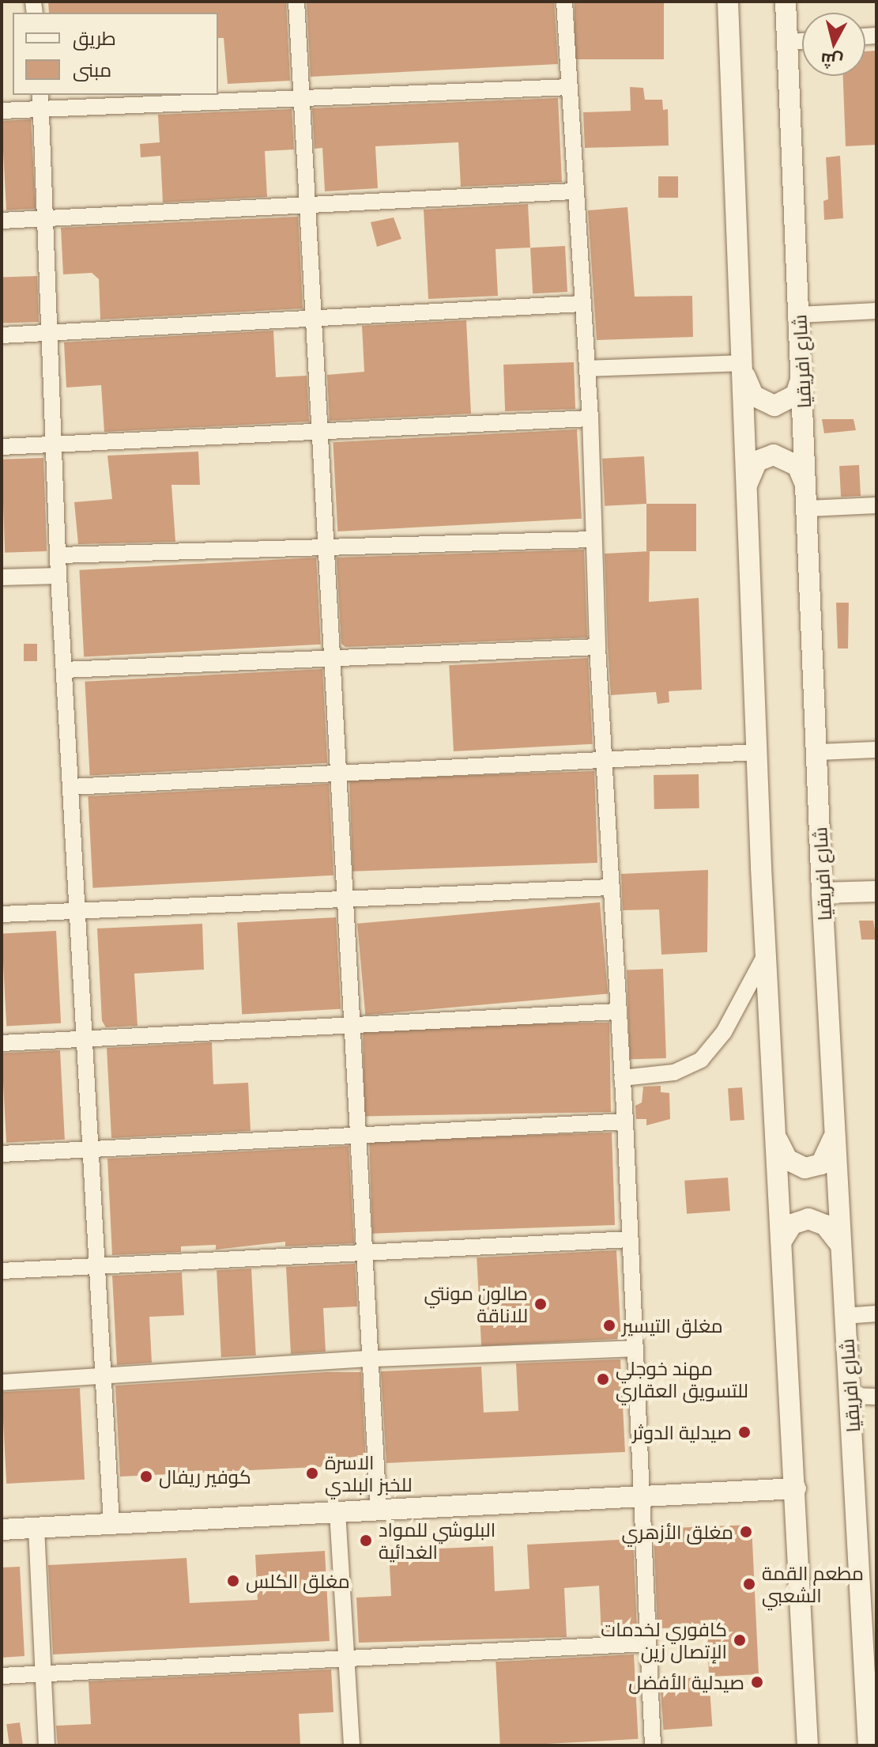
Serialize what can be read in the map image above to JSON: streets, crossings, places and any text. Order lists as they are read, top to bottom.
{
  "streets": {
    "street": ["شارع افريقيا"]
  },
  "places": [
    "صالون مونتي للاناقة",
    "مغلق التيسير",
    "مهند خوجلي للتسويق العقاري",
    "صيدلية الدوثر",
    "الاسرة للخبز البلدي",
    "كوفير ريفال",
    "مغلق الأزهري",
    "البلوشي للمواد الغدائية",
    "مغلق الكلس",
    "مطعم القمة الشعبي",
    "كافوري لخدمات الإتصال زين",
    "صيدلية الأفضل"
  ],
  "legend": ["طريق", "مبنى"],
  "north": "bottom"
}
